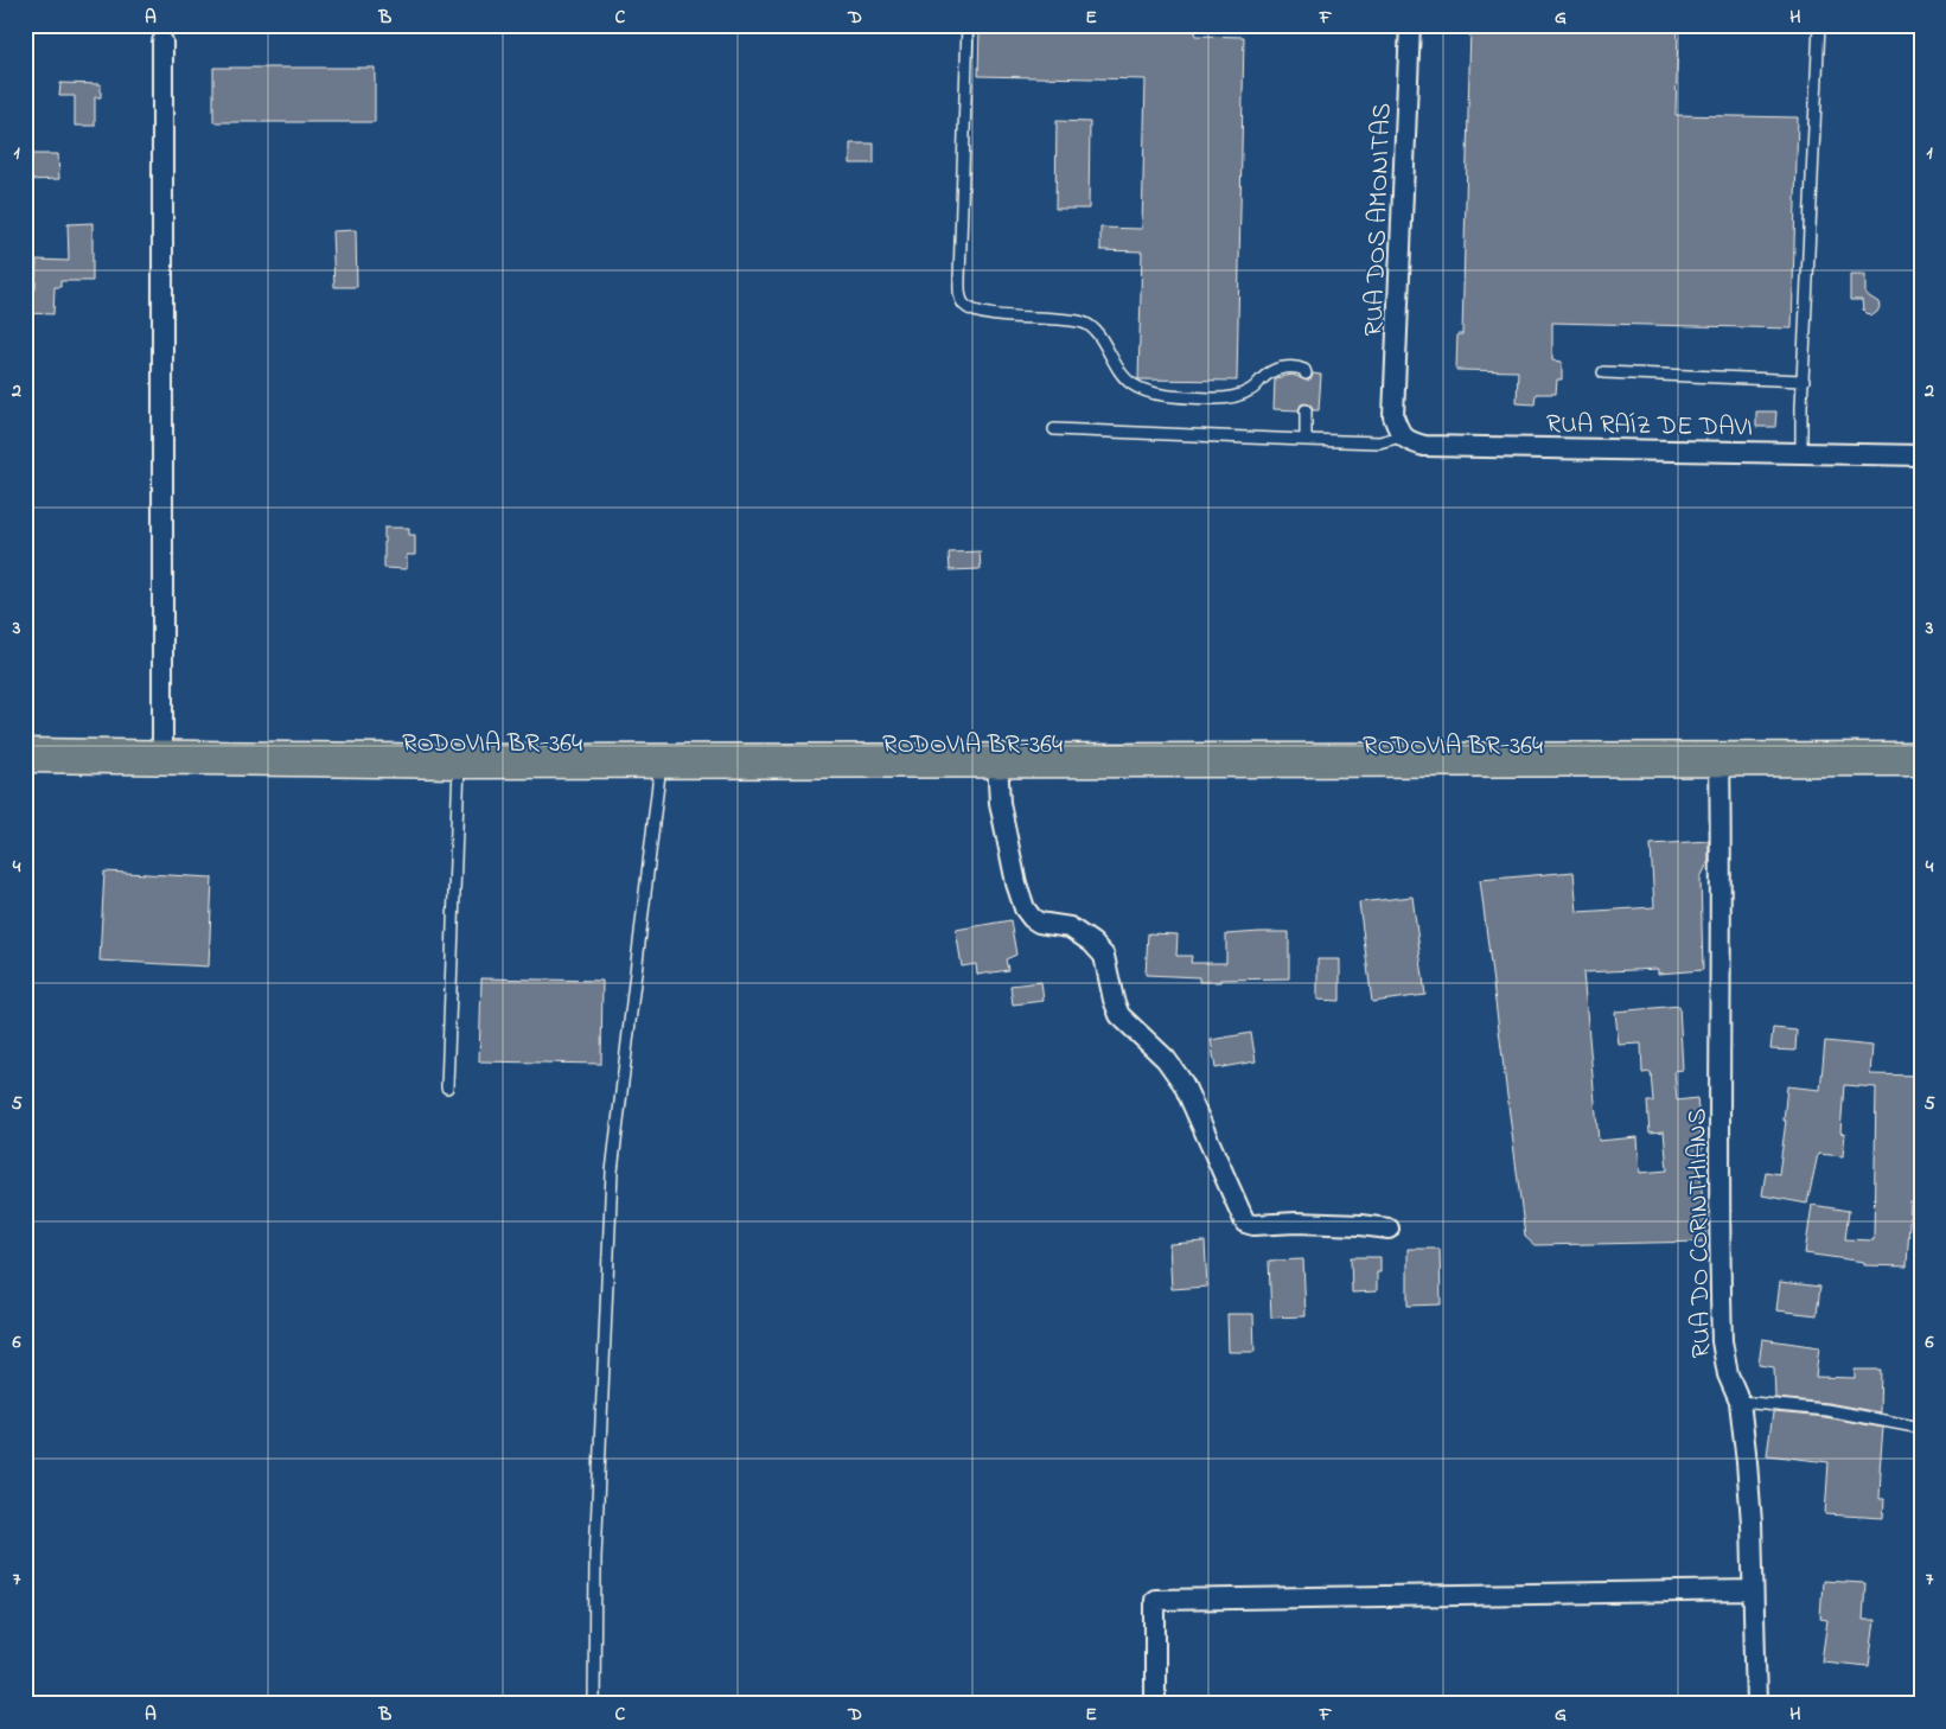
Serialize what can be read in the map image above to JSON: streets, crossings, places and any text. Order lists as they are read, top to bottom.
{
  "streets": {
    "highway": ["RODOVIA BR-364"],
    "street": ["RUA DOS AMONITAS", "RUA RAÍZ DE DAVI", "RUA DO CORINTHIANS"]
  },
  "crossings": [
    ["RUA DOS AMONITAS", "RUA RAÍZ DE DAVI"]
  ],
  "grid": {
    "columns": [
      "A",
      "B",
      "C",
      "D",
      "E",
      "F",
      "G",
      "H"
    ],
    "rows": [
      "1",
      "2",
      "3",
      "4",
      "5",
      "6",
      "7"
    ]
  }
}
